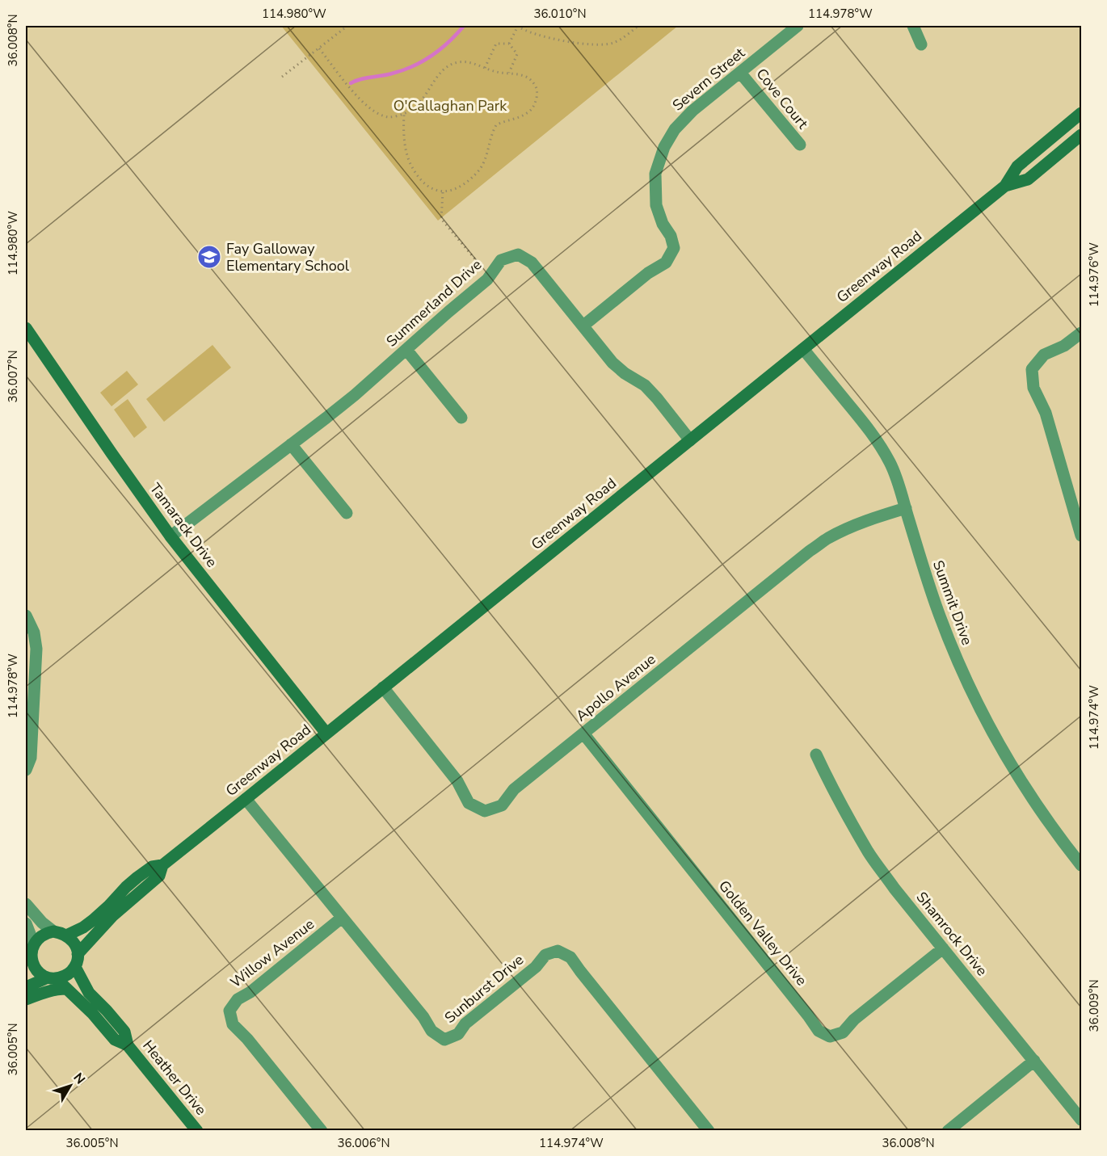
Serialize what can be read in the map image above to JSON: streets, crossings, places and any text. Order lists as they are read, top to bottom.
{
  "streets": {
    "street": [
      "Severn Street",
      "Cove Court",
      "Greenway Road",
      "Summerland Drive",
      "Tamarack Drive",
      "Summit Drive",
      "Apollo Avenue",
      "Golden Valley Drive",
      "Shamrock Drive",
      "Willow Avenue",
      "Sunburst Drive",
      "Heather Drive"
    ]
  },
  "crossings": [
    ["Severn Street", "Cove Court"],
    ["Severn Street", "Summerland Drive"],
    ["Greenway Road", "Summerland Drive"],
    ["Greenway Road", "Tamarack Drive"],
    ["Greenway Road", "Summit Drive"],
    ["Greenway Road", "Apollo Avenue"],
    ["Greenway Road", "Sunburst Drive"],
    ["Greenway Road", "Heather Drive"],
    ["Summerland Drive", "Tamarack Drive"],
    ["Summit Drive", "Apollo Avenue"],
    ["Apollo Avenue", "Golden Valley Drive"],
    ["Golden Valley Drive", "Shamrock Drive"],
    ["Willow Avenue", "Sunburst Drive"]
  ],
  "parks": ["O'Callaghan Park"],
  "places": {
    "school or university": ["Fay Galloway Elementary School"]
  },
  "north": "top right",
  "coordinates": [
    "114.980°W",
    "36.010°N",
    "114.978°W",
    "36.008°N",
    "114.976°W",
    "36.007°N",
    "114.974°W",
    "36.009°N",
    "36.005°N",
    "36.006°N"
  ]
}
